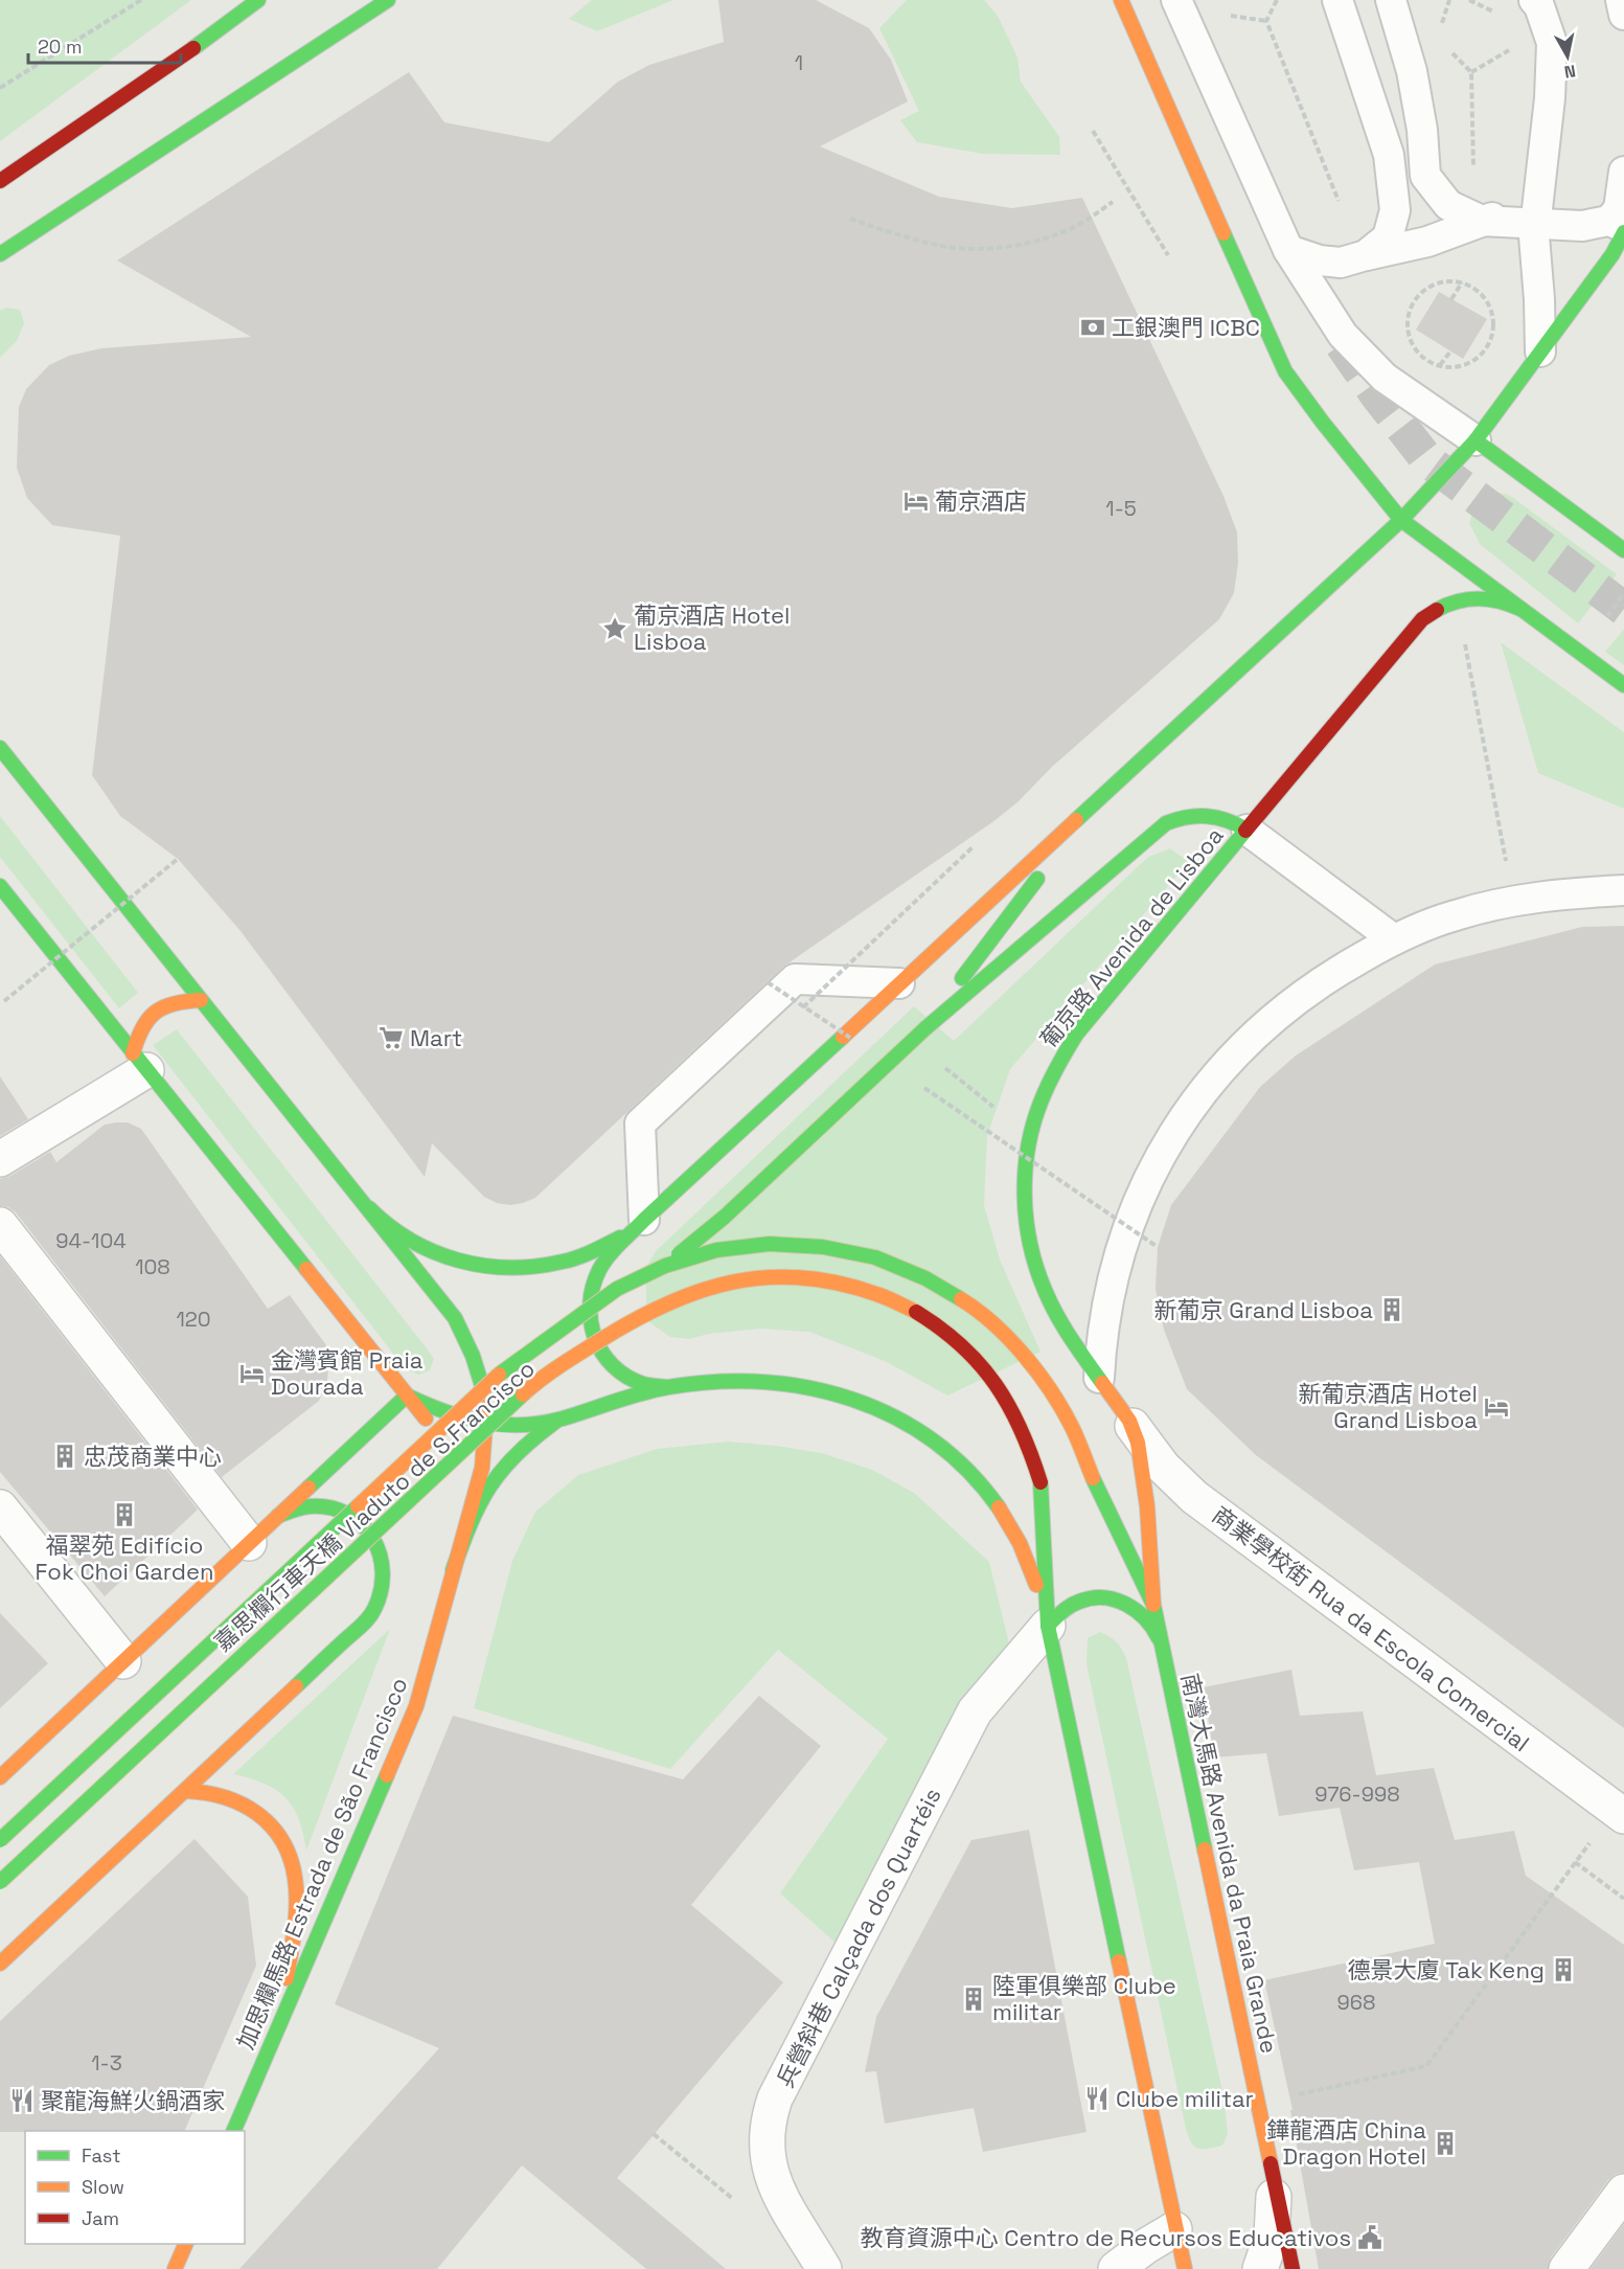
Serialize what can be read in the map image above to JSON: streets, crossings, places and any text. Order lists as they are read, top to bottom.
{
  "streets": {
    "main road": [
      "葡京路 Avenida de Lisboa",
      "嘉思欄行車天橋 Viaduto de S.Francisco",
      "加思欄馬路 Estrada de São Francisco",
      "南灣大馬路 Avenida da Praia Grande"
    ],
    "street": ["商業學校街 Rua da Escola Comercial", "兵營斜巷 Calçada dos Quartéis"]
  },
  "crossings": [
    ["葡京路 Avenida de Lisboa", "商業學校街 Rua da Escola Comercial"],
    ["葡京路 Avenida de Lisboa", "南灣大馬路 Avenida da Praia Grande"],
    ["嘉思欄行車天橋 Viaduto de S.Francisco", "南灣大馬路 Avenida da Praia Grande"],
    ["嘉思欄行車天橋 Viaduto de S.Francisco", "兵營斜巷 Calçada dos Quartéis"]
  ],
  "places": {
    "bank": ["工銀澳門 ICBC"],
    "hotel": ["葡京酒店", "金灣賓館 Praia Dourada", "新葡京酒店 Hotel Grand Lisboa"],
    "place": ["葡京酒店 Hotel Lisboa"],
    "supermarket": ["Mart"],
    "building": [
      "新葡京 Grand Lisboa",
      "忠茂商業中心",
      "福翠苑 Edifício Fok Choi Garden",
      "德景大廈 Tak Keng",
      "陸軍俱樂部 Clube militar",
      "鏵龍酒店 China Dragon Hotel"
    ],
    "restaurant": ["Clube militar", "聚龍海鮮火鍋酒家"],
    "public building": ["教育資源中心 Centro de Recursos Educativos"]
  },
  "house_numbers": [
    "1",
    "1-5",
    "94-104",
    "108",
    "120",
    "976-998",
    "968",
    "1-3"
  ],
  "legend": ["Fast", "Slow", "Jam"],
  "scale_bar": "20 m",
  "north": "bottom"
}
